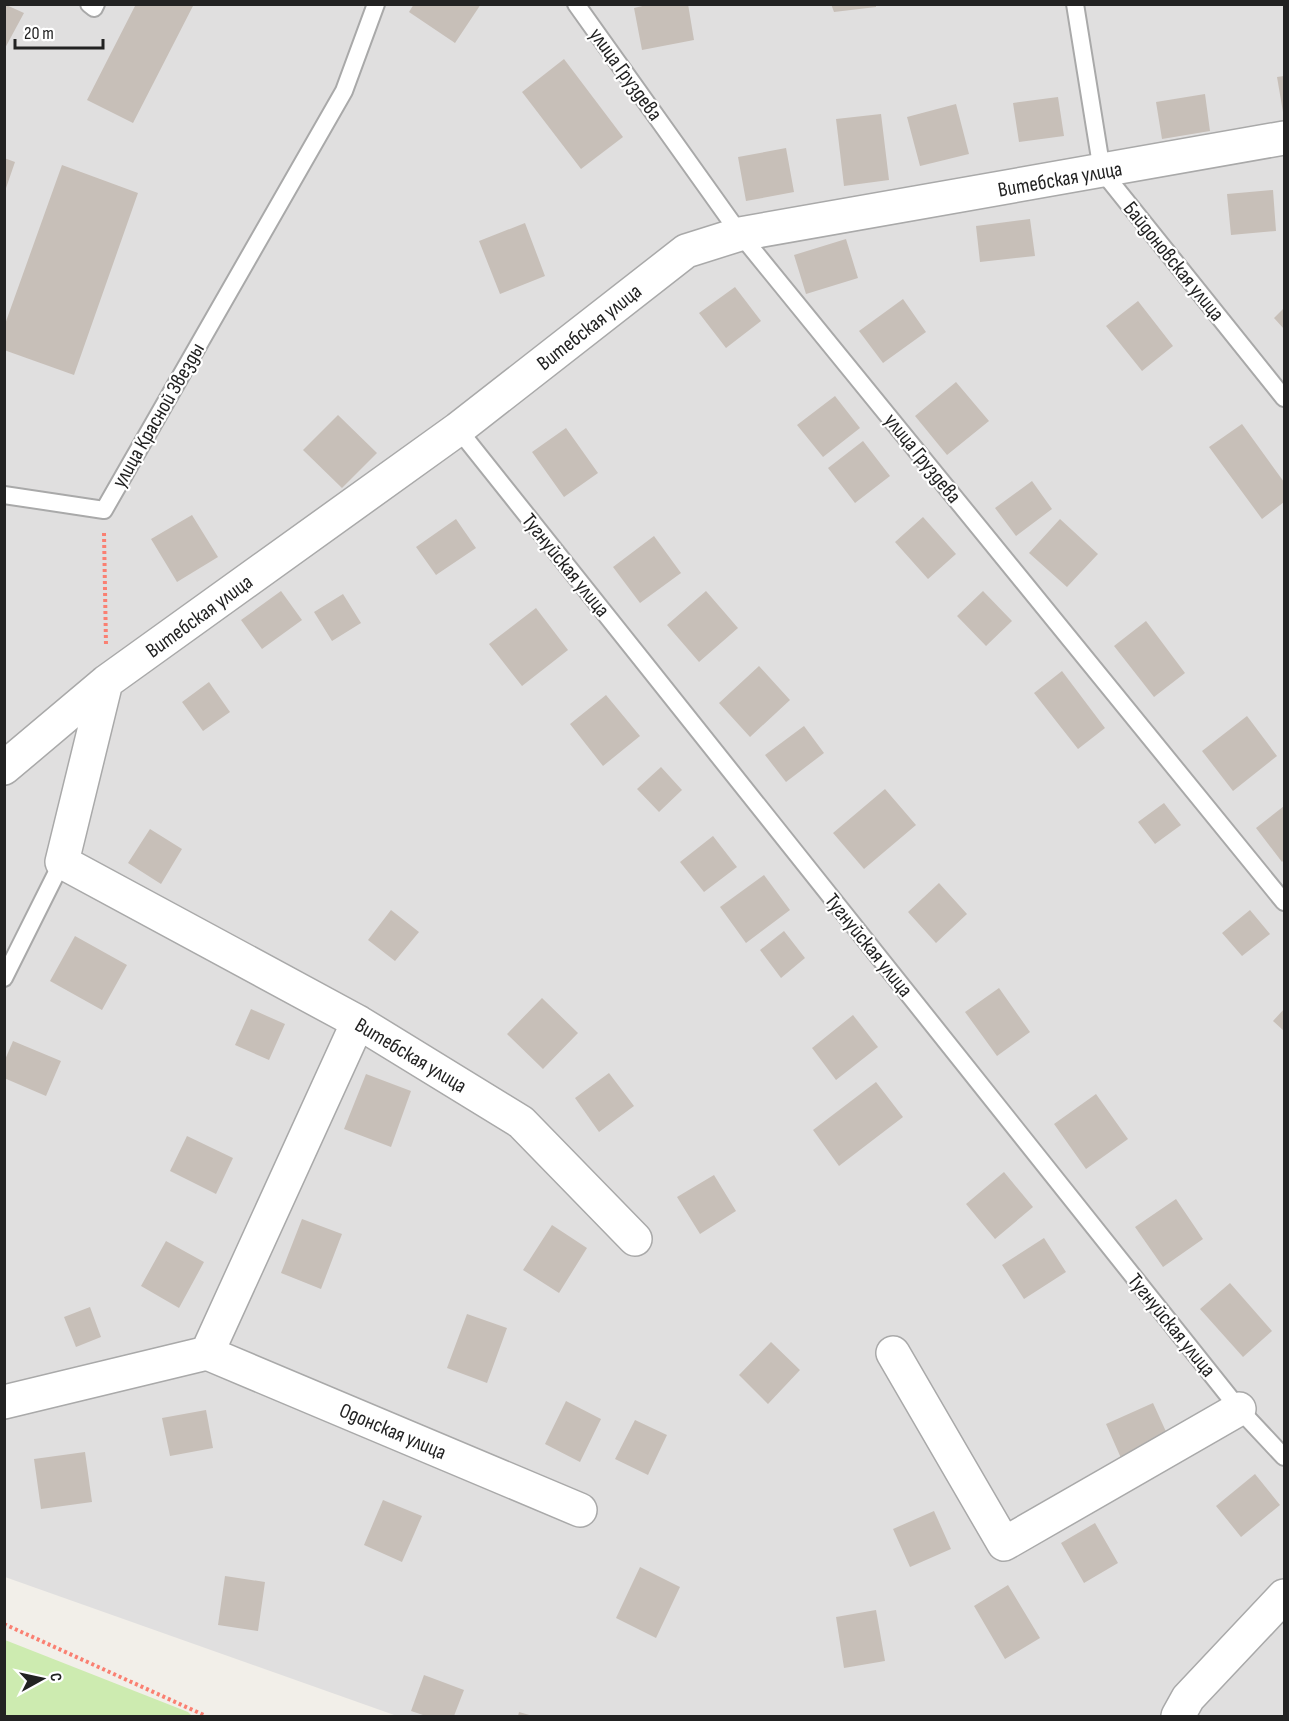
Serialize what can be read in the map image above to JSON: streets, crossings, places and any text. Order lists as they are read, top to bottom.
{
  "streets": {
    "street": ["Витебская улица", "Одонская улица"],
    "lane": [
      "улица Груздева",
      "Байдоновская улица",
      "улица Красной Звезды",
      "Тугнуйская улица"
    ]
  },
  "crossings": [
    ["улица Груздева", "Витебская улица"],
    ["Витебская улица", "Байдоновская улица"],
    ["Витебская улица", "улица Красной Звезды"],
    ["Витебская улица", "Тугнуйская улица"]
  ],
  "scale_bar": "20 m",
  "north": "right"
}
